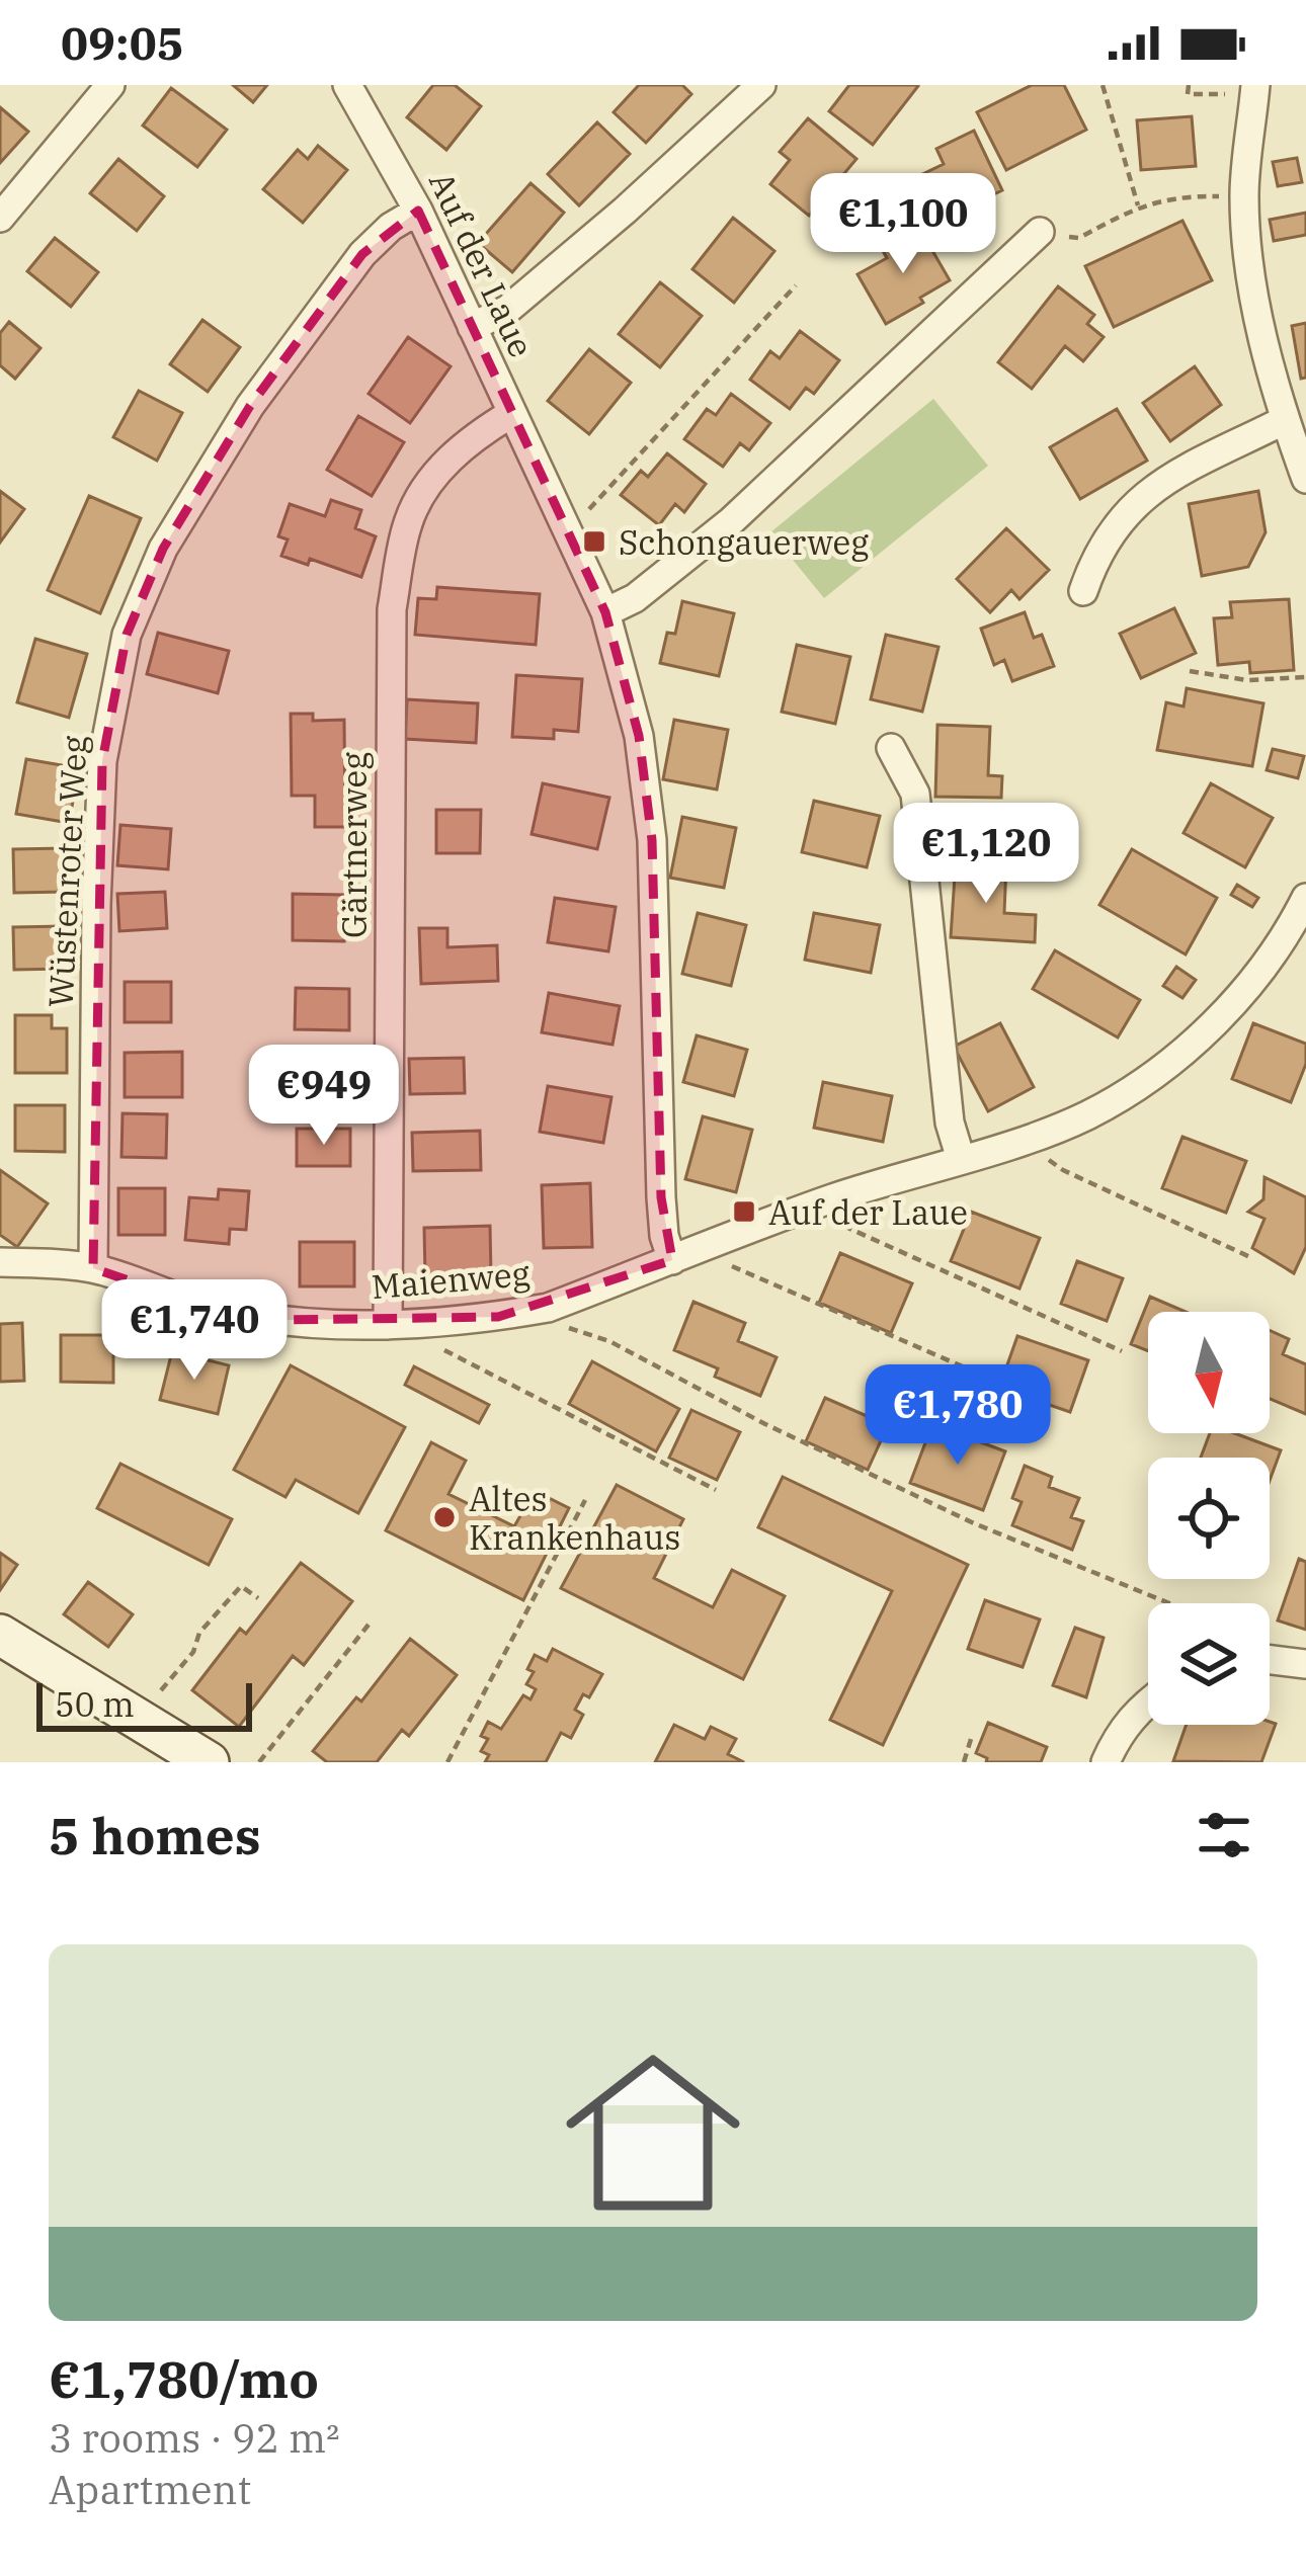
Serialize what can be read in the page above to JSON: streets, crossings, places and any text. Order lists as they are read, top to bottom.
{
  "streets": {
    "street": [
      "Auf der Laue",
      "Gärtnerweg",
      "Wüstenroter Weg",
      "Maienweg"
    ]
  },
  "crossings": [
    ["Auf der Laue", "Gärtnerweg"],
    ["Auf der Laue", "Wüstenroter Weg"],
    ["Auf der Laue", "Maienweg"],
    ["Gärtnerweg", "Maienweg"],
    ["Wüstenroter Weg", "Maienweg"]
  ],
  "places": {
    "transit": ["Schongauerweg", "Auf der Laue"],
    "other": ["Altes Krankenhaus"]
  },
  "scale_bar": "50 m",
  "north": "bottom",
  "page": {
    "status": "09:05",
    "price": [
      "€1,100",
      "€1,120",
      "€949",
      "€1,740",
      "€1,780"
    ],
    "scale": "50 m",
    "heading": "5 homes",
    "list": [
      {
        "name": "€1,780/mo",
        "note": "3 rooms · 92 m² · Apartment"
      }
    ]
  }
}
